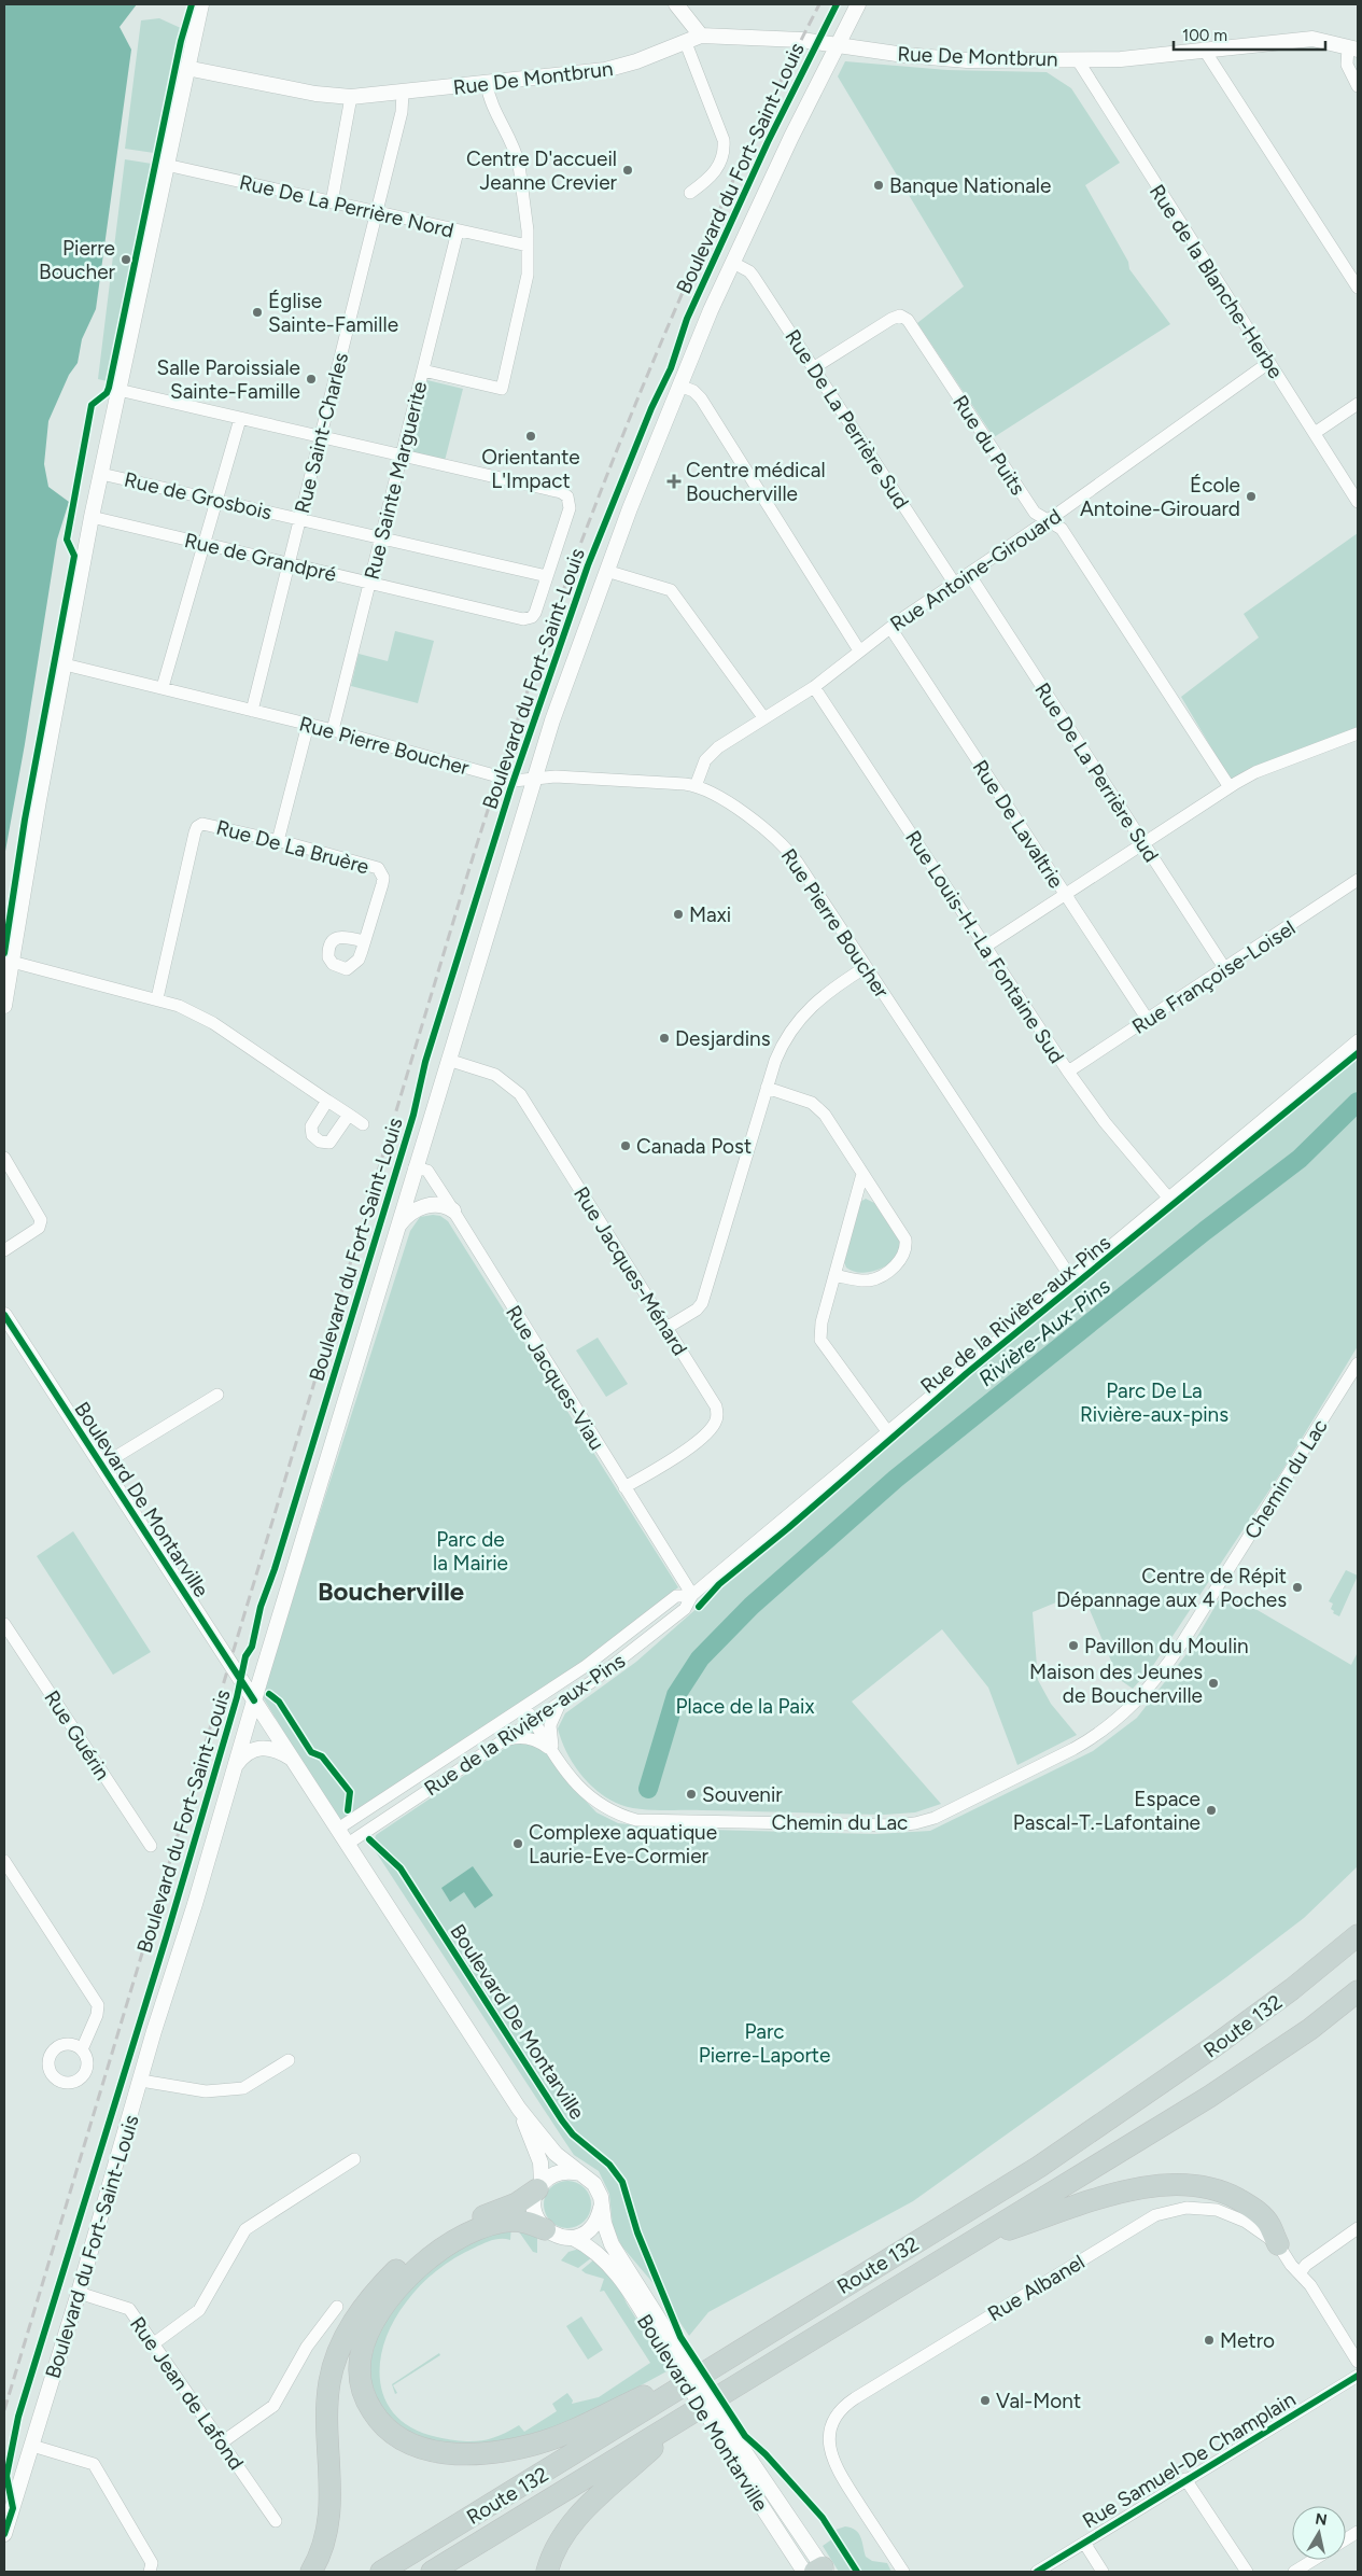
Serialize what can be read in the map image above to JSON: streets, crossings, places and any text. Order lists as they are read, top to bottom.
{
  "streets": {
    "highway": ["Route 132"],
    "street": [
      "Rue De Montbrun",
      "Boulevard du Fort-Saint-Louis",
      "Rue De La Perrière Nord",
      "Rue de la Blanche-Herbe",
      "Rue De La Perrière Sud",
      "Rue Saint-Charles",
      "Rue du Puits",
      "Rue Sainte Marguerite",
      "Rue de Grosbois",
      "Rue de Grandpré",
      "Rue Antoine-Girouard",
      "Rue Pierre Boucher",
      "Rue De Lavaltrie",
      "Rue De La Bruère",
      "Rue Louis-H.-La Fontaine Sud",
      "Rue Françoise-Loisel",
      "Rue Jacques-Ménard",
      "Rue de la Rivière-aux-Pins",
      "Rue Jacques-Viau",
      "Chemin du Lac",
      "Boulevard De Montarville",
      "Rue Guérin",
      "Rue Albanel",
      "Rue Jean de Lafond",
      "Rue Samuel-De Champlain"
    ]
  },
  "crossings": [
    ["Rue De Montbrun", "Boulevard du Fort-Saint-Louis"],
    ["Rue De Montbrun", "Rue de la Blanche-Herbe"],
    ["Rue De Montbrun", "Rue Saint-Charles"],
    ["Boulevard du Fort-Saint-Louis", "Rue De La Perrière Sud"],
    ["Boulevard du Fort-Saint-Louis", "Rue Pierre Boucher"],
    ["Boulevard du Fort-Saint-Louis", "Rue Jacques-Ménard"],
    ["Boulevard du Fort-Saint-Louis", "Rue Jacques-Viau"],
    ["Boulevard du Fort-Saint-Louis", "Boulevard De Montarville"],
    ["Boulevard du Fort-Saint-Louis", "Rue Jean de Lafond"],
    ["Rue De La Perrière Nord", "Rue Saint-Charles"],
    ["Rue De La Perrière Nord", "Rue Sainte Marguerite"],
    ["Rue de la Blanche-Herbe", "Rue Antoine-Girouard"],
    ["Rue De La Perrière Sud", "Rue du Puits"],
    ["Rue De La Perrière Sud", "Rue Antoine-Girouard"],
    ["Rue De La Perrière Sud", "Rue Françoise-Loisel"],
    ["Rue Saint-Charles", "Rue de Grosbois"],
    ["Rue Saint-Charles", "Rue de Grandpré"],
    ["Rue Saint-Charles", "Rue Pierre Boucher"],
    ["Rue du Puits", "Rue Antoine-Girouard"],
    ["Rue Sainte Marguerite", "Rue de Grosbois"],
    ["Rue Sainte Marguerite", "Rue de Grandpré"],
    ["Rue Sainte Marguerite", "Rue Pierre Boucher"],
    ["Rue de Grosbois", "Rue de Grandpré"],
    ["Rue Antoine-Girouard", "Rue Pierre Boucher"],
    ["Rue Antoine-Girouard", "Rue De Lavaltrie"],
    ["Rue Antoine-Girouard", "Rue Louis-H.-La Fontaine Sud"],
    ["Rue Pierre Boucher", "Rue de la Rivière-aux-Pins"],
    ["Rue De Lavaltrie", "Rue Françoise-Loisel"],
    ["Rue Louis-H.-La Fontaine Sud", "Rue Françoise-Loisel"],
    ["Rue Louis-H.-La Fontaine Sud", "Rue de la Rivière-aux-Pins"],
    ["Rue Jacques-Ménard", "Rue Jacques-Viau"],
    ["Rue de la Rivière-aux-Pins", "Rue Jacques-Viau"],
    ["Rue de la Rivière-aux-Pins", "Chemin du Lac"],
    ["Rue de la Rivière-aux-Pins", "Boulevard De Montarville"]
  ],
  "districts": ["Boucherville"],
  "water": ["Rivière-Aux-Pins"],
  "parks": [
    "Parc De La Rivière-aux-pins",
    "Parc de la Mairie",
    "Place de la Paix",
    "Parc Pierre-Laporte"
  ],
  "places": {
    "other": [
      "Centre D'accueil Jeanne Crevier",
      "Banque Nationale",
      "Pierre Boucher",
      "Église Sainte-Famille",
      "Salle Paroissiale Sainte-Famille",
      "Orientante L'Impact",
      "École Antoine-Girouard",
      "Maxi",
      "Desjardins",
      "Canada Post",
      "Centre de Répit Dépannage aux 4 Poches",
      "Pavillon du Moulin",
      "Maison des Jeunes de Boucherville",
      "Souvenir",
      "Espace Pascal-T.-Lafontaine",
      "Complexe aquatique Laurie-Eve-Cormier",
      "Metro",
      "Val-Mont"
    ],
    "health": ["Centre médical Boucherville"]
  },
  "scale_bar": "100 m",
  "north": "top"
}
